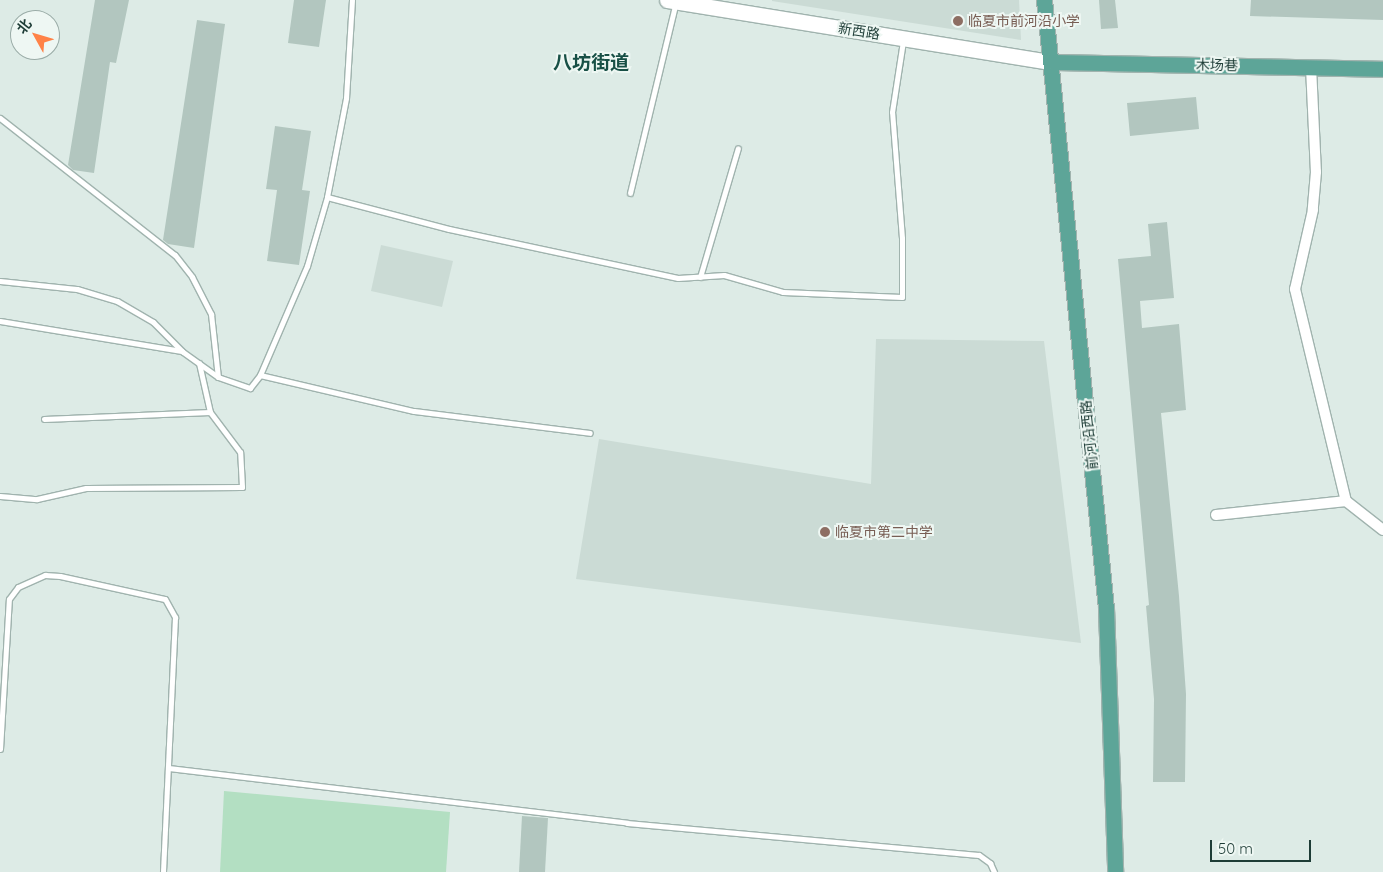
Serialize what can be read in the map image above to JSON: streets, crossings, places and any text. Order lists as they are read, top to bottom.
{
  "streets": {
    "main road": ["新西路", "木场巷", "前河沿西路"]
  },
  "crossings": [
    ["新西路", "木场巷"],
    ["新西路", "前河沿西路"],
    ["木场巷", "前河沿西路"]
  ],
  "districts": ["八坊街道"],
  "places": ["临夏市前河沿小学", "临夏市第二中学"],
  "scale_bar": "50 m",
  "north": "top left"
}
